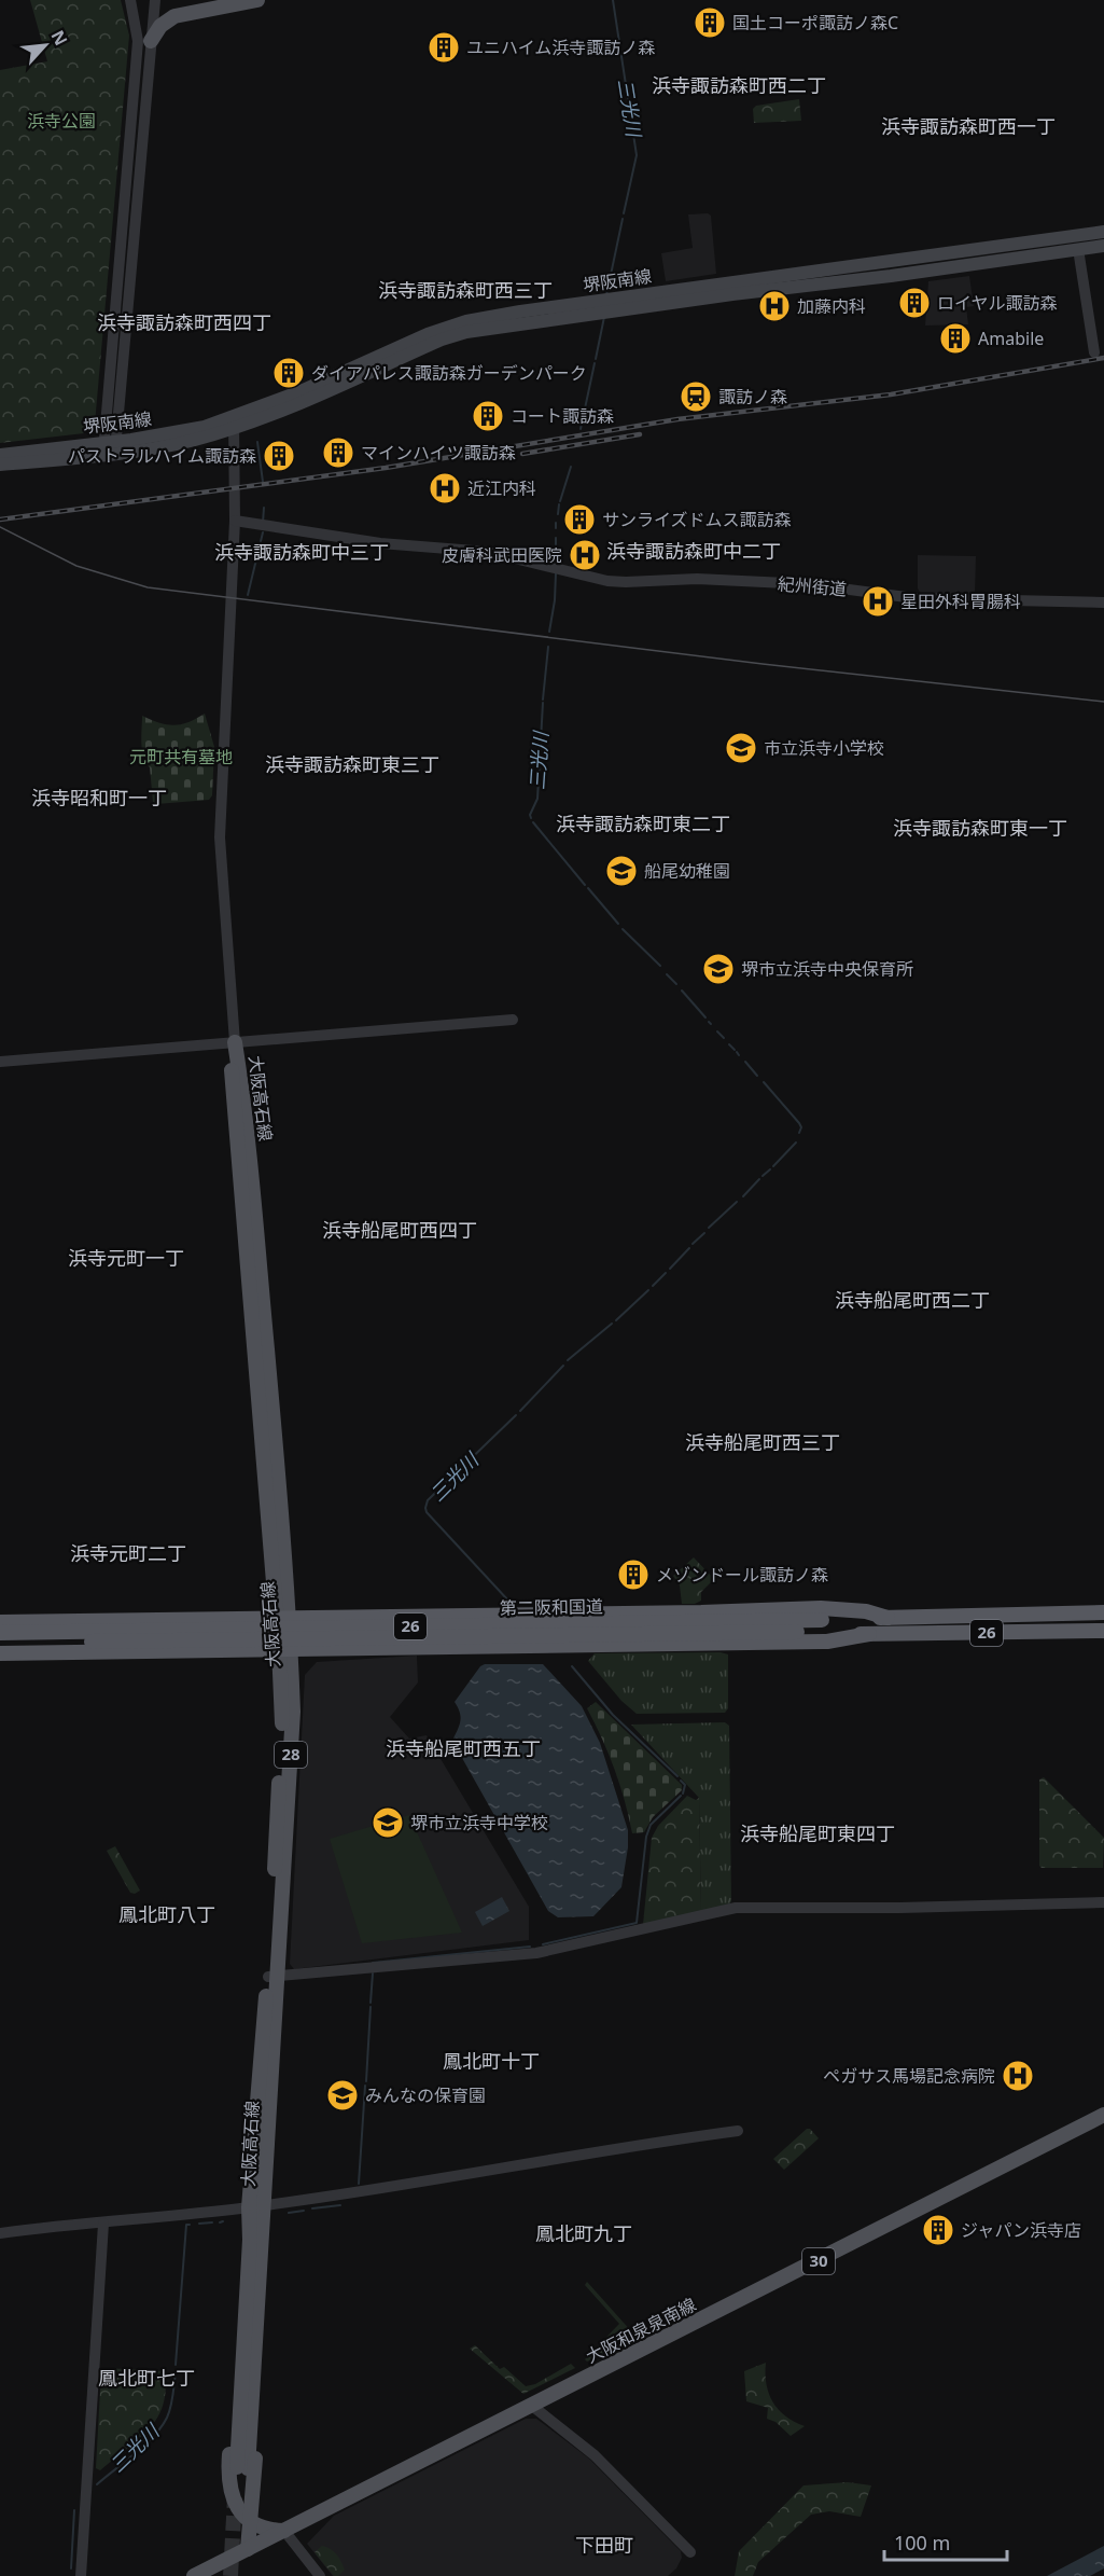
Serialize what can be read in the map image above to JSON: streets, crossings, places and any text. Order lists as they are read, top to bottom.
{
  "streets": {
    "highway": ["第二阪和国道", "26"],
    "main road": [
      "堺阪南線",
      "大阪高石線",
      "28",
      "30",
      "大阪和泉泉南線"
    ],
    "street": ["紀州街道"]
  },
  "crossings": [
    ["大阪高石線", "26"],
    ["第二阪和国道", "26"]
  ],
  "districts": [
    "浜寺諏訪森町西二丁",
    "浜寺諏訪森町西一丁",
    "浜寺諏訪森町西三丁",
    "浜寺諏訪森町西四丁",
    "浜寺諏訪森町中二丁",
    "浜寺諏訪森町中三丁",
    "浜寺諏訪森町東三丁",
    "浜寺昭和町一丁",
    "浜寺諏訪森町東二丁",
    "浜寺諏訪森町東一丁",
    "浜寺船尾町西四丁",
    "浜寺元町一丁",
    "浜寺船尾町西二丁",
    "浜寺船尾町西三丁",
    "浜寺元町二丁",
    "浜寺船尾町西五丁",
    "浜寺船尾町東四丁",
    "鳳北町八丁",
    "鳳北町十丁",
    "鳳北町九丁",
    "鳳北町七丁",
    "下田町"
  ],
  "water": ["三光川"],
  "parks": ["浜寺公園", "元町共有墓地"],
  "places": {
    "building": [
      "国土コーポ諏訪ノ森C",
      "ユニハイム浜寺諏訪ノ森",
      "ロイヤル諏訪森",
      "Amabile",
      "ダイアパレス諏訪森ガーデンパーク",
      "コート諏訪森",
      "マインハイツ諏訪森",
      "パストラルハイム諏訪森",
      "サンライズドムス諏訪森",
      "メゾンドール諏訪ノ森",
      "ジャパン浜寺店"
    ],
    "hospital": [
      "加藤内科",
      "近江内科",
      "皮膚科武田医院",
      "星田外科胃腸科",
      "ペガサス馬場記念病院"
    ],
    "station": ["諏訪ノ森"],
    "school or university": [
      "市立浜寺小学校",
      "船尾幼稚園",
      "堺市立浜寺中央保育所",
      "堺市立浜寺中学校",
      "みんなの保育園"
    ]
  },
  "scale_bar": "100 m",
  "north": "top right"
}
